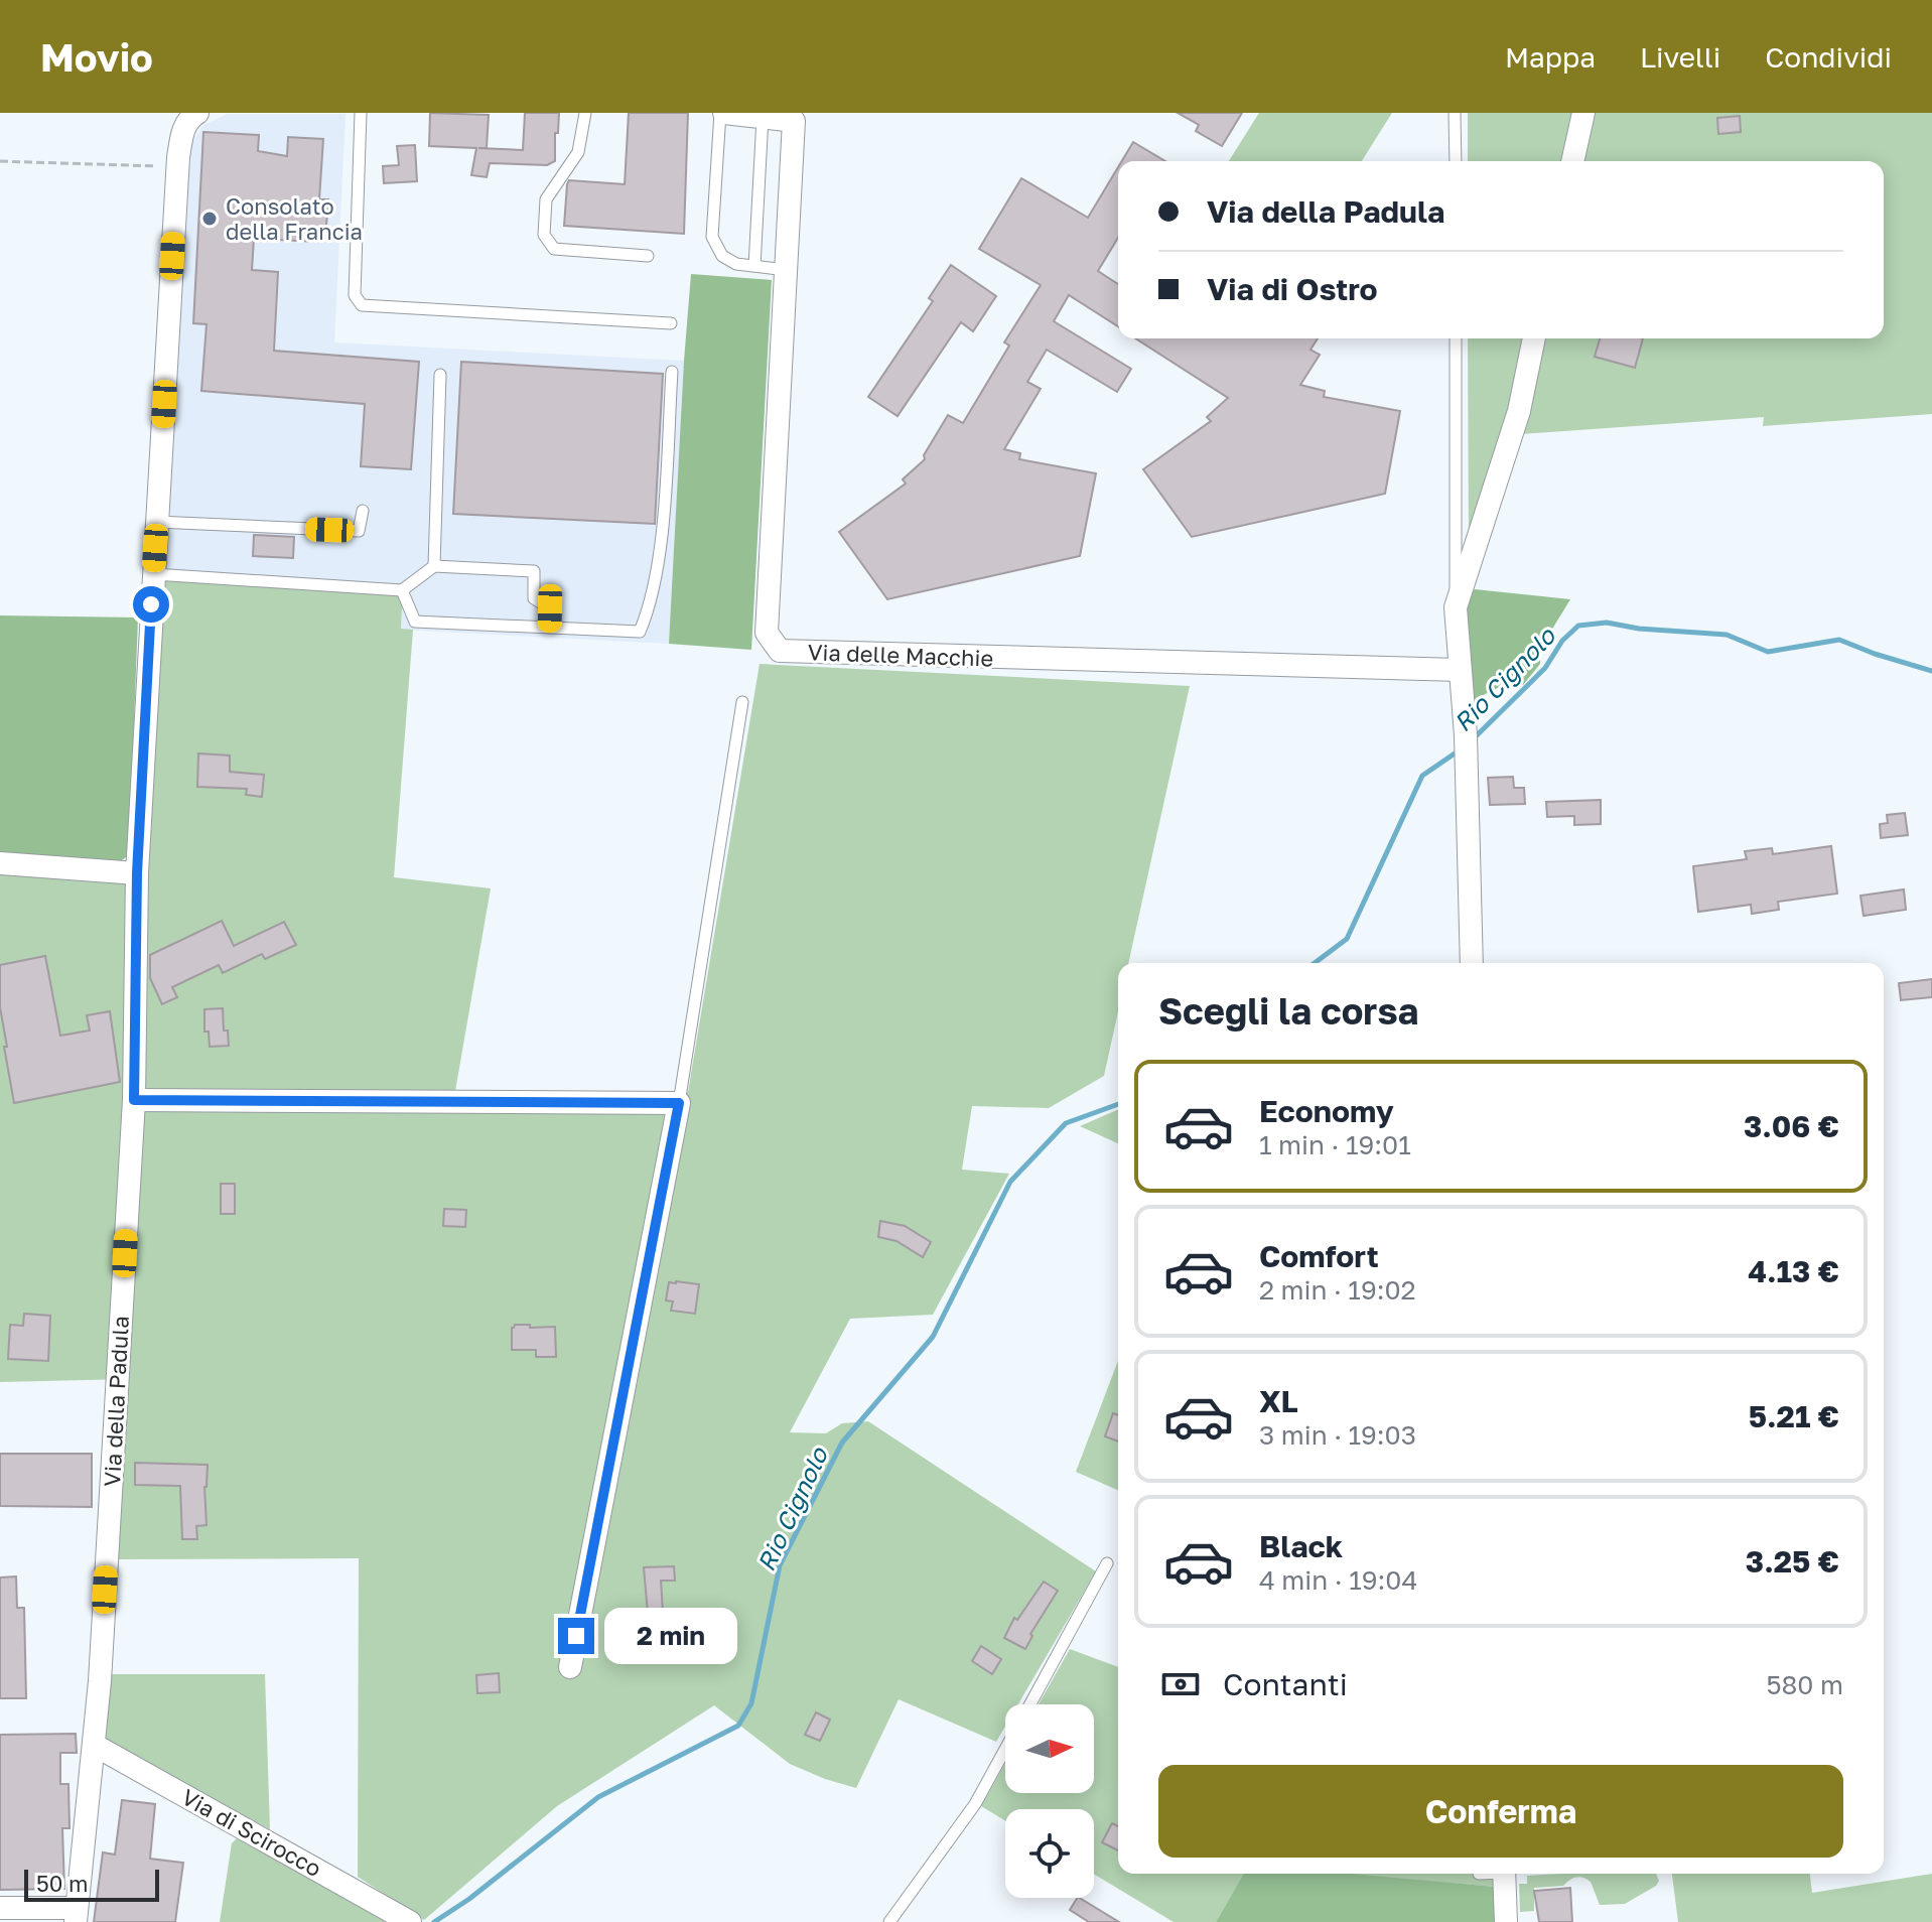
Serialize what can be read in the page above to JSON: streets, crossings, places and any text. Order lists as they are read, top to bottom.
{
  "streets": {
    "street": ["Via delle Macchie", "Via della Padula", "Via di Scirocco"]
  },
  "crossings": [
    ["Via della Padula", "Via di Scirocco"]
  ],
  "water": ["Rio Cignolo"],
  "places": ["Consolato della Francia"],
  "scale_bar": "50 m",
  "north": "right",
  "page": {
    "header": "Movio",
    "nav": ["Mappa", "Livelli", "Condividi"],
    "banner": ["Via della Padula", "Via di Ostro"],
    "heading": "Scegli la corsa",
    "list": [
      {
        "name": "Economy",
        "note": "1 min · 19:01",
        "value": "3.06 €"
      },
      {
        "name": "Comfort",
        "note": "2 min · 19:02",
        "value": "4.13 €"
      },
      {
        "name": "XL",
        "note": "3 min · 19:03",
        "value": "5.21 €"
      },
      {
        "name": "Black",
        "note": "4 min · 19:04",
        "value": "3.25 €"
      }
    ],
    "bubble": "2 min",
    "pay": ["Contanti", "580 m"],
    "buttons": "Conferma",
    "scale": "50 m"
  }
}
